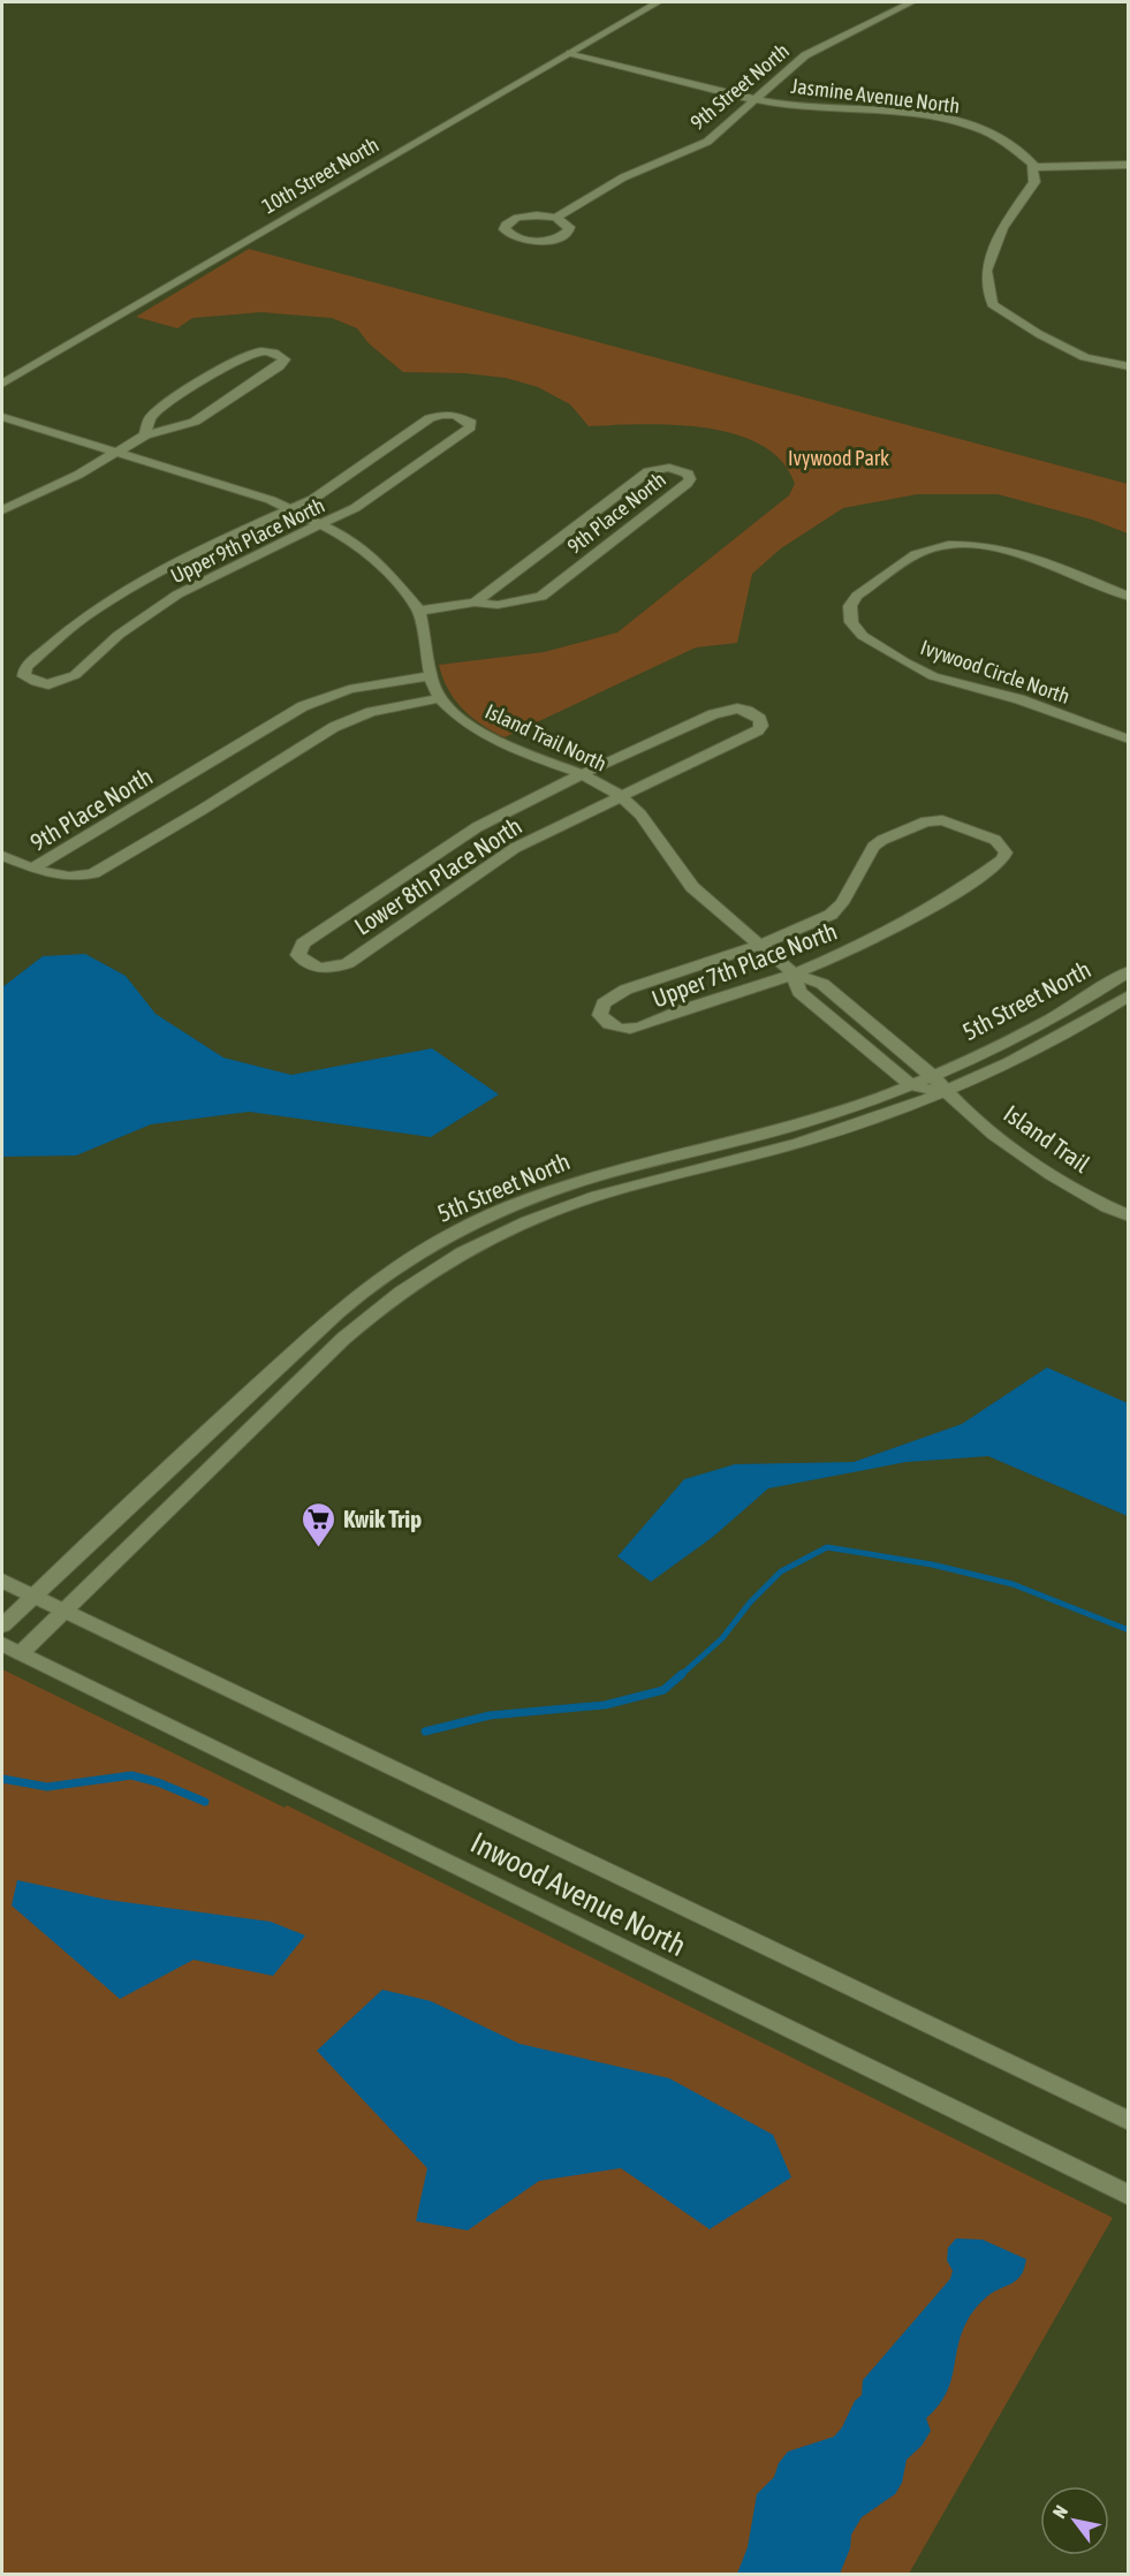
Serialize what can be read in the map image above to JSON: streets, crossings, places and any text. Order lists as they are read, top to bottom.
{
  "streets": {
    "street": [
      "9th Street North",
      "Jasmine Avenue North",
      "10th Street North",
      "9th Place North",
      "Upper 9th Place North",
      "Ivywood Circle North",
      "Island Trail North",
      "Lower 8th Place North",
      "Upper 7th Place North",
      "5th Street North",
      "Island Trail",
      "Inwood Avenue North"
    ]
  },
  "crossings": [
    ["9th Street North", "Jasmine Avenue North"],
    ["Jasmine Avenue North", "10th Street North"],
    ["9th Place North", "Island Trail North"],
    ["Upper 9th Place North", "Island Trail North"],
    ["Island Trail North", "Lower 8th Place North"],
    ["Island Trail North", "Upper 7th Place North"],
    ["Island Trail North", "5th Street North"],
    ["Island Trail North", "Island Trail"],
    ["5th Street North", "Island Trail"],
    ["5th Street North", "Inwood Avenue North"]
  ],
  "parks": ["Ivywood Park"],
  "places": {
    "supermarket": ["Kwik Trip"]
  },
  "north": "top left"
}
